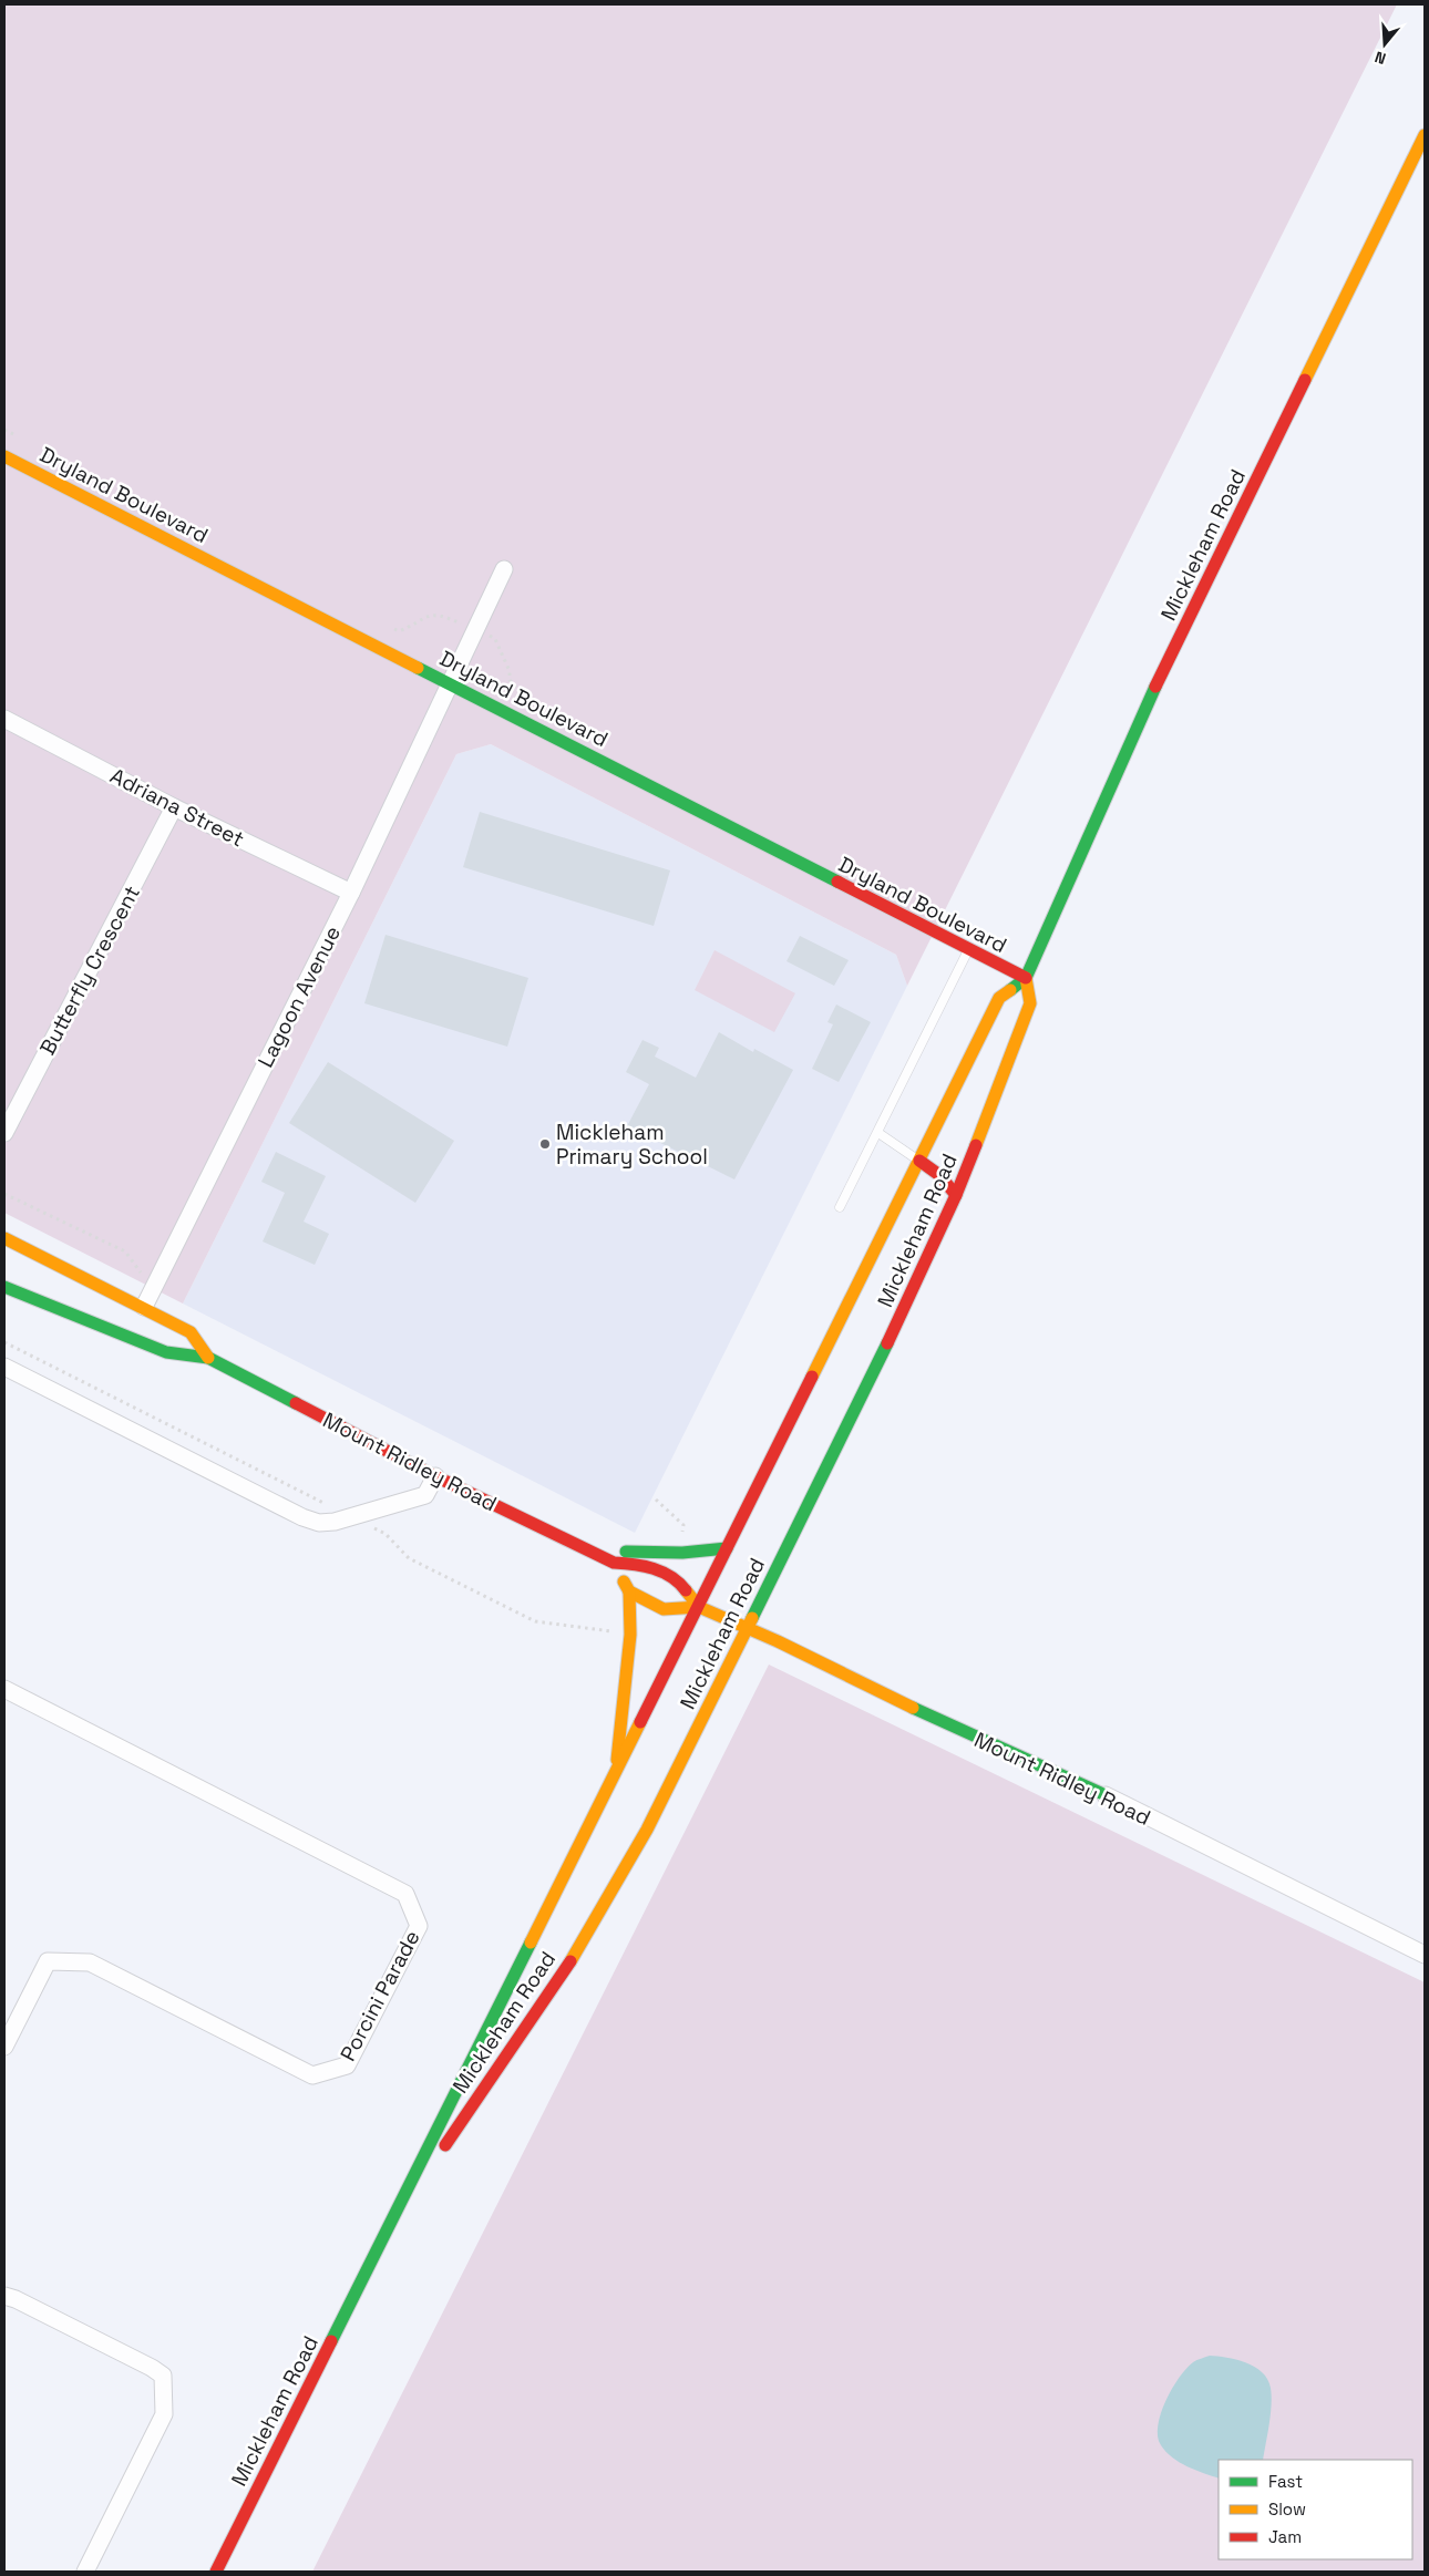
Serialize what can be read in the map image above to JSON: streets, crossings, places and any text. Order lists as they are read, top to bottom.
{
  "streets": {
    "main road": ["Dryland Boulevard", "Mickleham Road", "Mount Ridley Road"],
    "street": [
      "Adriana Street",
      "Butterfly Crescent",
      "Lagoon Avenue",
      "Porcini Parade"
    ]
  },
  "crossings": [
    ["Dryland Boulevard", "Mickleham Road"],
    ["Dryland Boulevard", "Lagoon Avenue"],
    ["Mickleham Road", "Mount Ridley Road"],
    ["Adriana Street", "Butterfly Crescent"],
    ["Adriana Street", "Lagoon Avenue"],
    ["Lagoon Avenue", "Mount Ridley Road"]
  ],
  "places": ["Mickleham Primary School"],
  "legend": ["Fast", "Slow", "Jam"],
  "north": "bottom"
}
